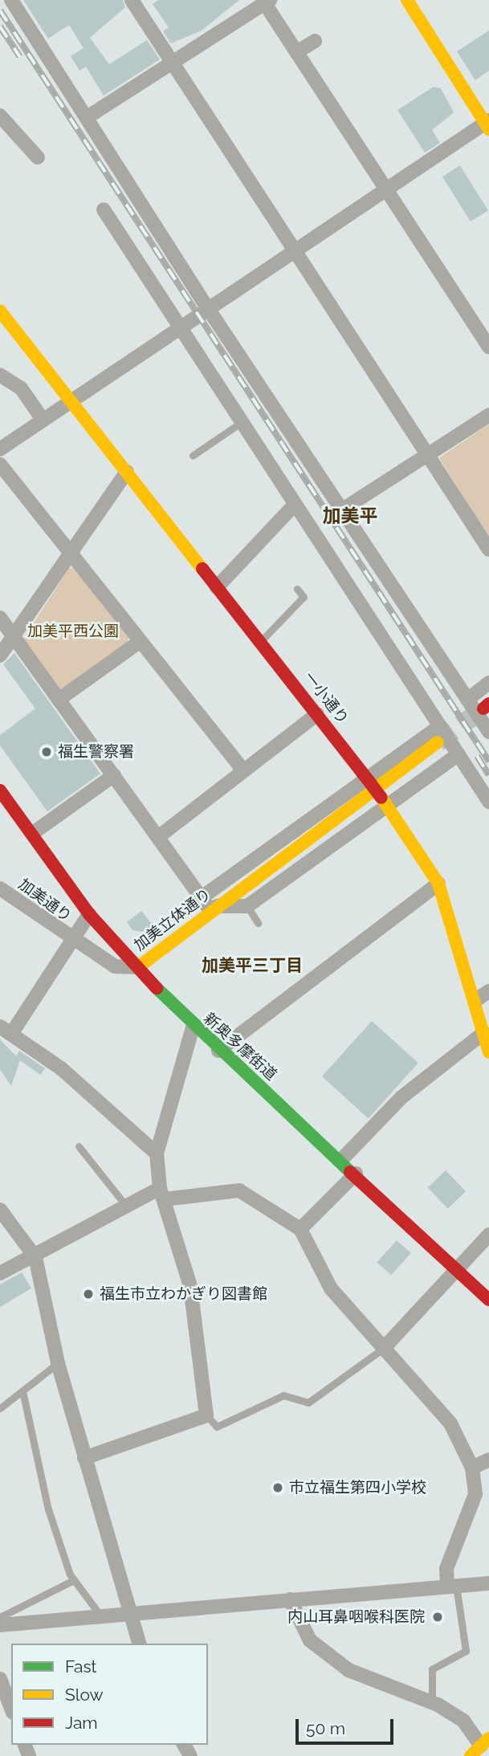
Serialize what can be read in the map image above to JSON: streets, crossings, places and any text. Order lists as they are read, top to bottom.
{
  "streets": {
    "street": [
      "一小通り",
      "加美通り",
      "加美立体通り",
      "新奥多摩街道"
    ]
  },
  "crossings": [
    ["加美通り", "加美立体通り"],
    ["加美通り", "新奥多摩街道"],
    ["加美立体通り", "新奥多摩街道"]
  ],
  "districts": ["加美平", "加美平三丁目"],
  "parks": ["加美平西公園"],
  "places": [
    "福生警察署",
    "福生市立わかぎり図書館",
    "市立福生第四小学校",
    "内山耳鼻咽喉科医院"
  ],
  "legend": ["Fast", "Slow", "Jam"],
  "scale_bar": "50 m"
}
